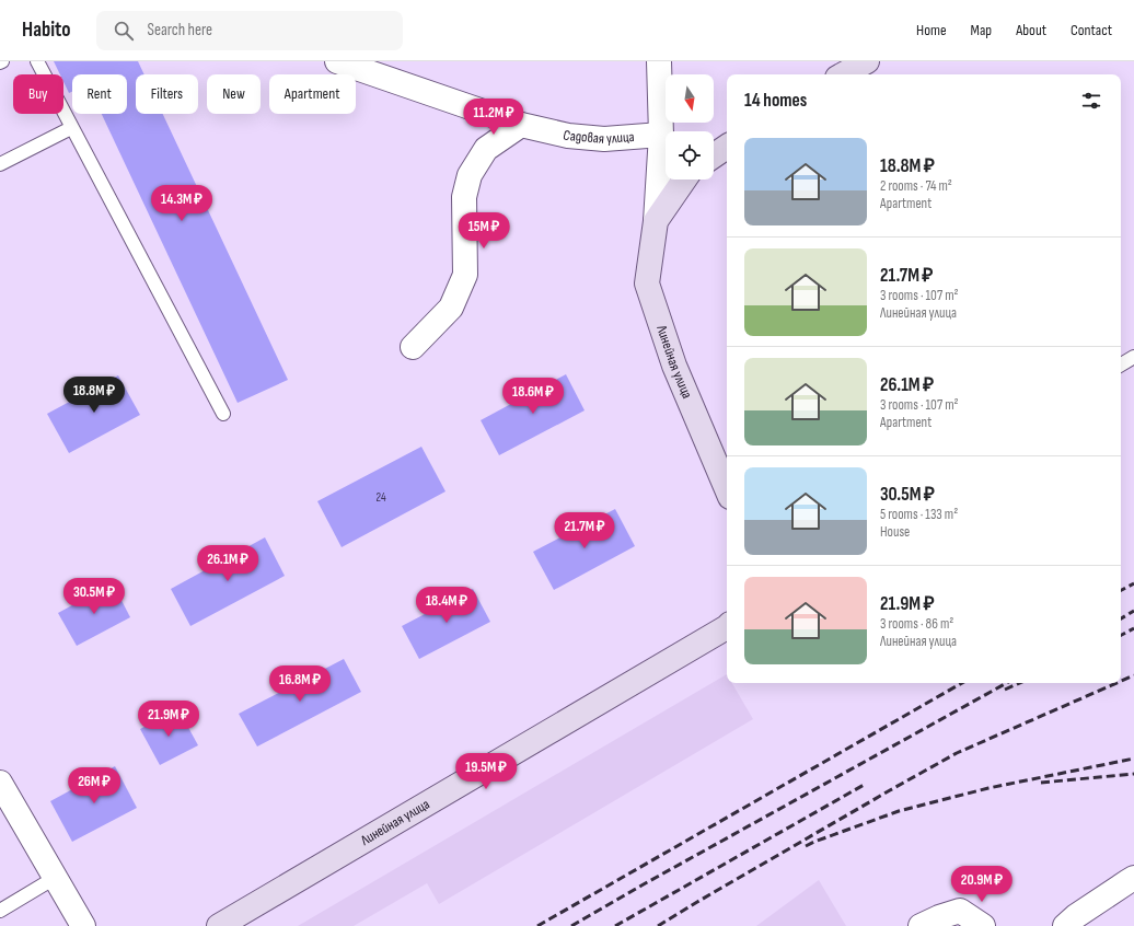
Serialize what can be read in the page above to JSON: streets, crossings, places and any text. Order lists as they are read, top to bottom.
{
  "streets": {
    "street": ["Садовая улица", "Линейная улица"]
  },
  "house_numbers": ["24"],
  "north": "bottom",
  "page": {
    "header": "Habito",
    "search": "Search here",
    "nav": [
      "Home",
      "Map",
      "About",
      "Contact"
    ],
    "chip": [
      "Buy",
      "Rent",
      "Filters",
      "New",
      "Apartment"
    ],
    "heading": "14 homes",
    "price": [
      "11.2M ₽",
      "14.3M ₽",
      "15M ₽",
      "18.8M ₽",
      "18.6M ₽",
      "21.7M ₽",
      "26.1M ₽",
      "30.5M ₽",
      "18.4M ₽",
      "16.8M ₽",
      "21.9M ₽",
      "19.5M ₽",
      "26M ₽",
      "20.9M ₽"
    ],
    "list": [
      {
        "name": "18.8M ₽",
        "note": "2 rooms · 74 m² · Apartment"
      },
      {
        "name": "21.7M ₽",
        "note": "3 rooms · 107 m² · Линейная улица"
      },
      {
        "name": "26.1M ₽",
        "note": "3 rooms · 107 m² · Apartment"
      },
      {
        "name": "30.5M ₽",
        "note": "5 rooms · 133 m² · House"
      },
      {
        "name": "21.9M ₽",
        "note": "3 rooms · 86 m² · Линейная улица"
      }
    ]
  }
}
